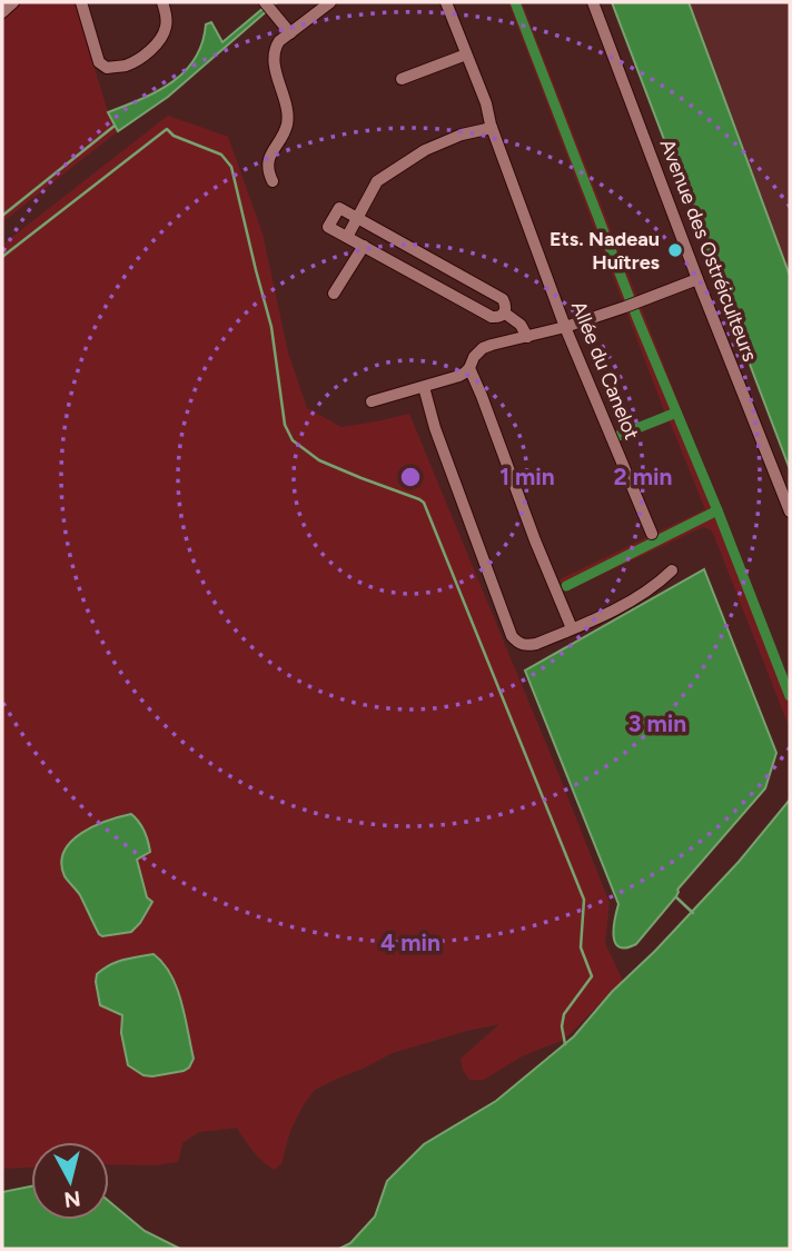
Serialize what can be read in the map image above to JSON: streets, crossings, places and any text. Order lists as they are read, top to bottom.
{
  "streets": {
    "street": ["Avenue des Ostréiculteurs", "Allée du Canelot"]
  },
  "places": ["Ets. Nadeau Huîtres"],
  "north": "bottom",
  "rings": [
    "1 min",
    "2 min",
    "3 min",
    "4 min"
  ]
}
